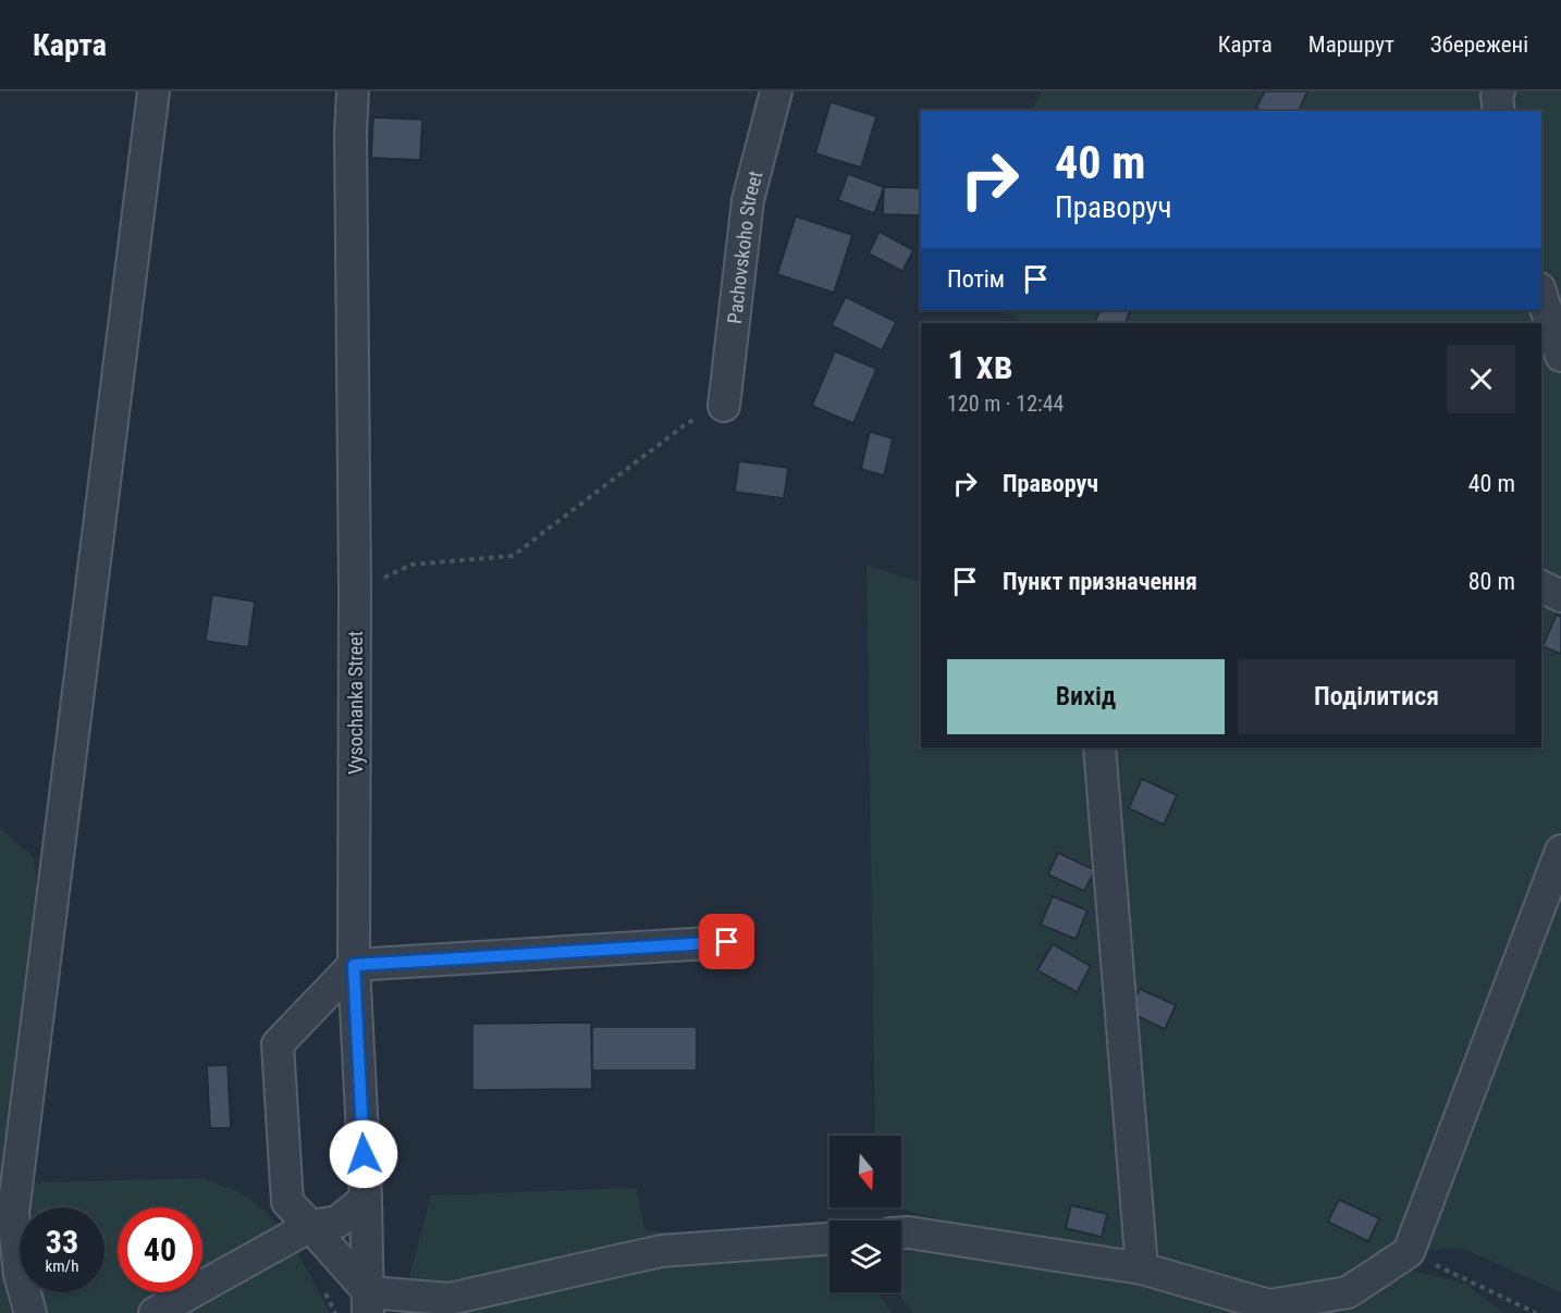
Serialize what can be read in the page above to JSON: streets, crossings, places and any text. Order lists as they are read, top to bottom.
{
  "streets": {
    "street": ["Pachovskoho Street", "Vysochanka Street"]
  },
  "north": "bottom",
  "page": {
    "header": "Карта",
    "nav": ["Карта", "Маршрут", "Збережені"],
    "turn": ["40 m", "Праворуч"],
    "then": "Потім",
    "heading": ["1 хв", "120 m · 12:44"],
    "list": [
      {
        "name": "Праворуч",
        "value": "40 m"
      },
      {
        "name": "Пункт призначення",
        "value": "80 m"
      }
    ],
    "buttons": ["Вихід", "Поділитися"],
    "speed": "33 km/h",
    "limit": "40"
  }
}
